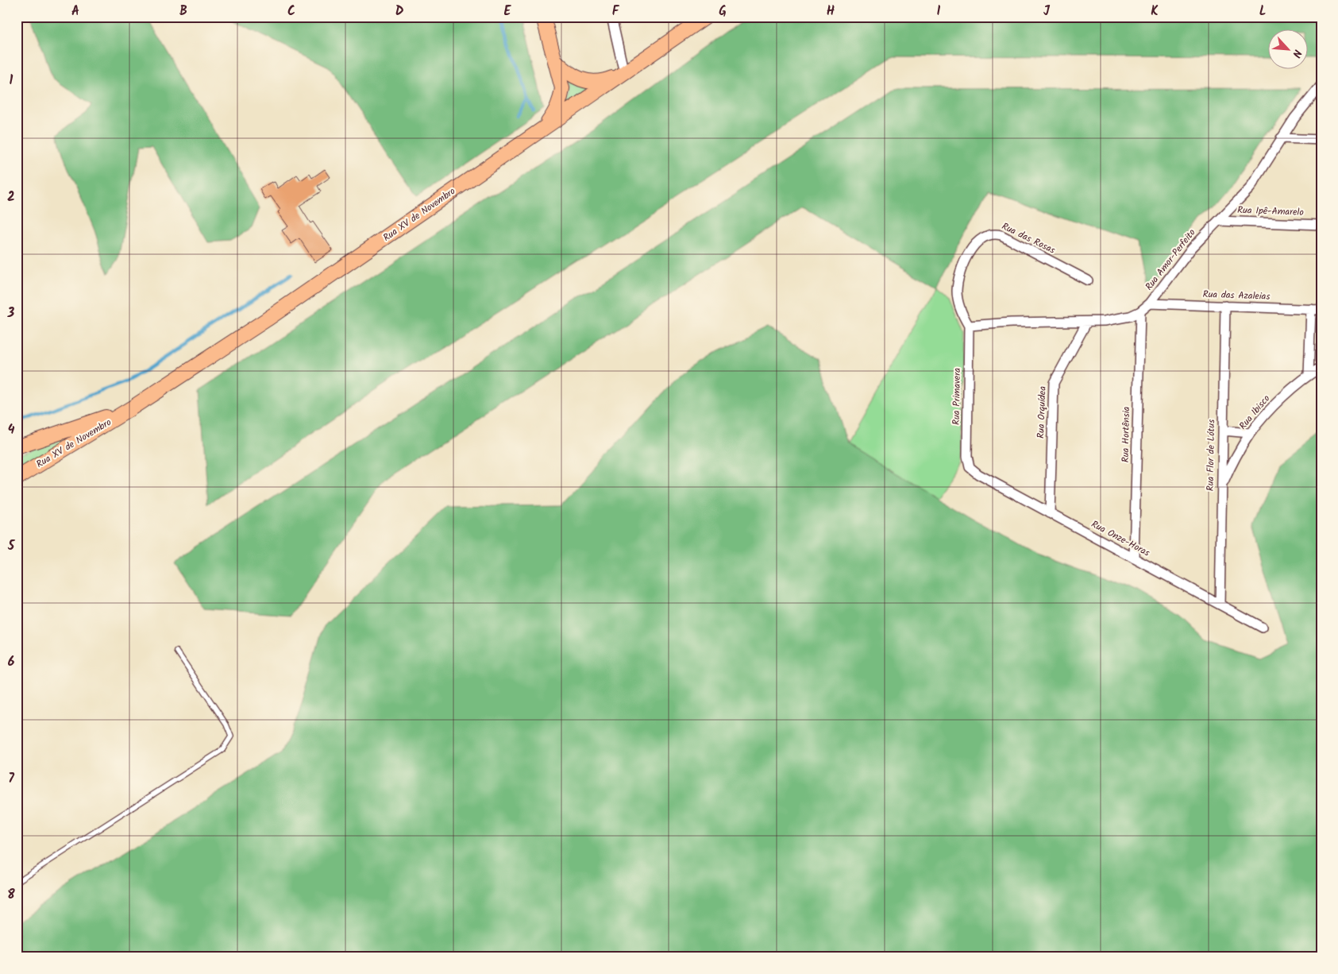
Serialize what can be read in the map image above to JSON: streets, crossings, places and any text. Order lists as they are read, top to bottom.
{
  "streets": {
    "main road": ["Rua XV de Novembro"],
    "street": [
      "Rua Ipê-Amarelo",
      "Rua das Rosas",
      "Rua Amor-Perfeito",
      "Rua das Azaleias",
      "Rua Primavera",
      "Rua Orquídea",
      "Rua Ibisco",
      "Rua Hortênsia",
      "Rua Flor de Lótus",
      "Rua Onze-Horas"
    ]
  },
  "crossings": [
    ["Rua Ipê-Amarelo", "Rua Amor-Perfeito"],
    ["Rua das Rosas", "Rua Amor-Perfeito"],
    ["Rua das Rosas", "Rua Primavera"],
    ["Rua Amor-Perfeito", "Rua das Azaleias"],
    ["Rua Amor-Perfeito", "Rua Primavera"],
    ["Rua Amor-Perfeito", "Rua Orquídea"],
    ["Rua Amor-Perfeito", "Rua Hortênsia"],
    ["Rua das Azaleias", "Rua Flor de Lótus"],
    ["Rua Primavera", "Rua Onze-Horas"],
    ["Rua Orquídea", "Rua Onze-Horas"],
    ["Rua Ibisco", "Rua Flor de Lótus"],
    ["Rua Hortênsia", "Rua Onze-Horas"],
    ["Rua Flor de Lótus", "Rua Onze-Horas"]
  ],
  "north": "bottom right",
  "grid": {
    "columns": [
      "A",
      "B",
      "C",
      "D",
      "E",
      "F",
      "G",
      "H",
      "I",
      "J",
      "K",
      "L"
    ],
    "rows": [
      "1",
      "2",
      "3",
      "4",
      "5",
      "6",
      "7",
      "8"
    ]
  }
}
